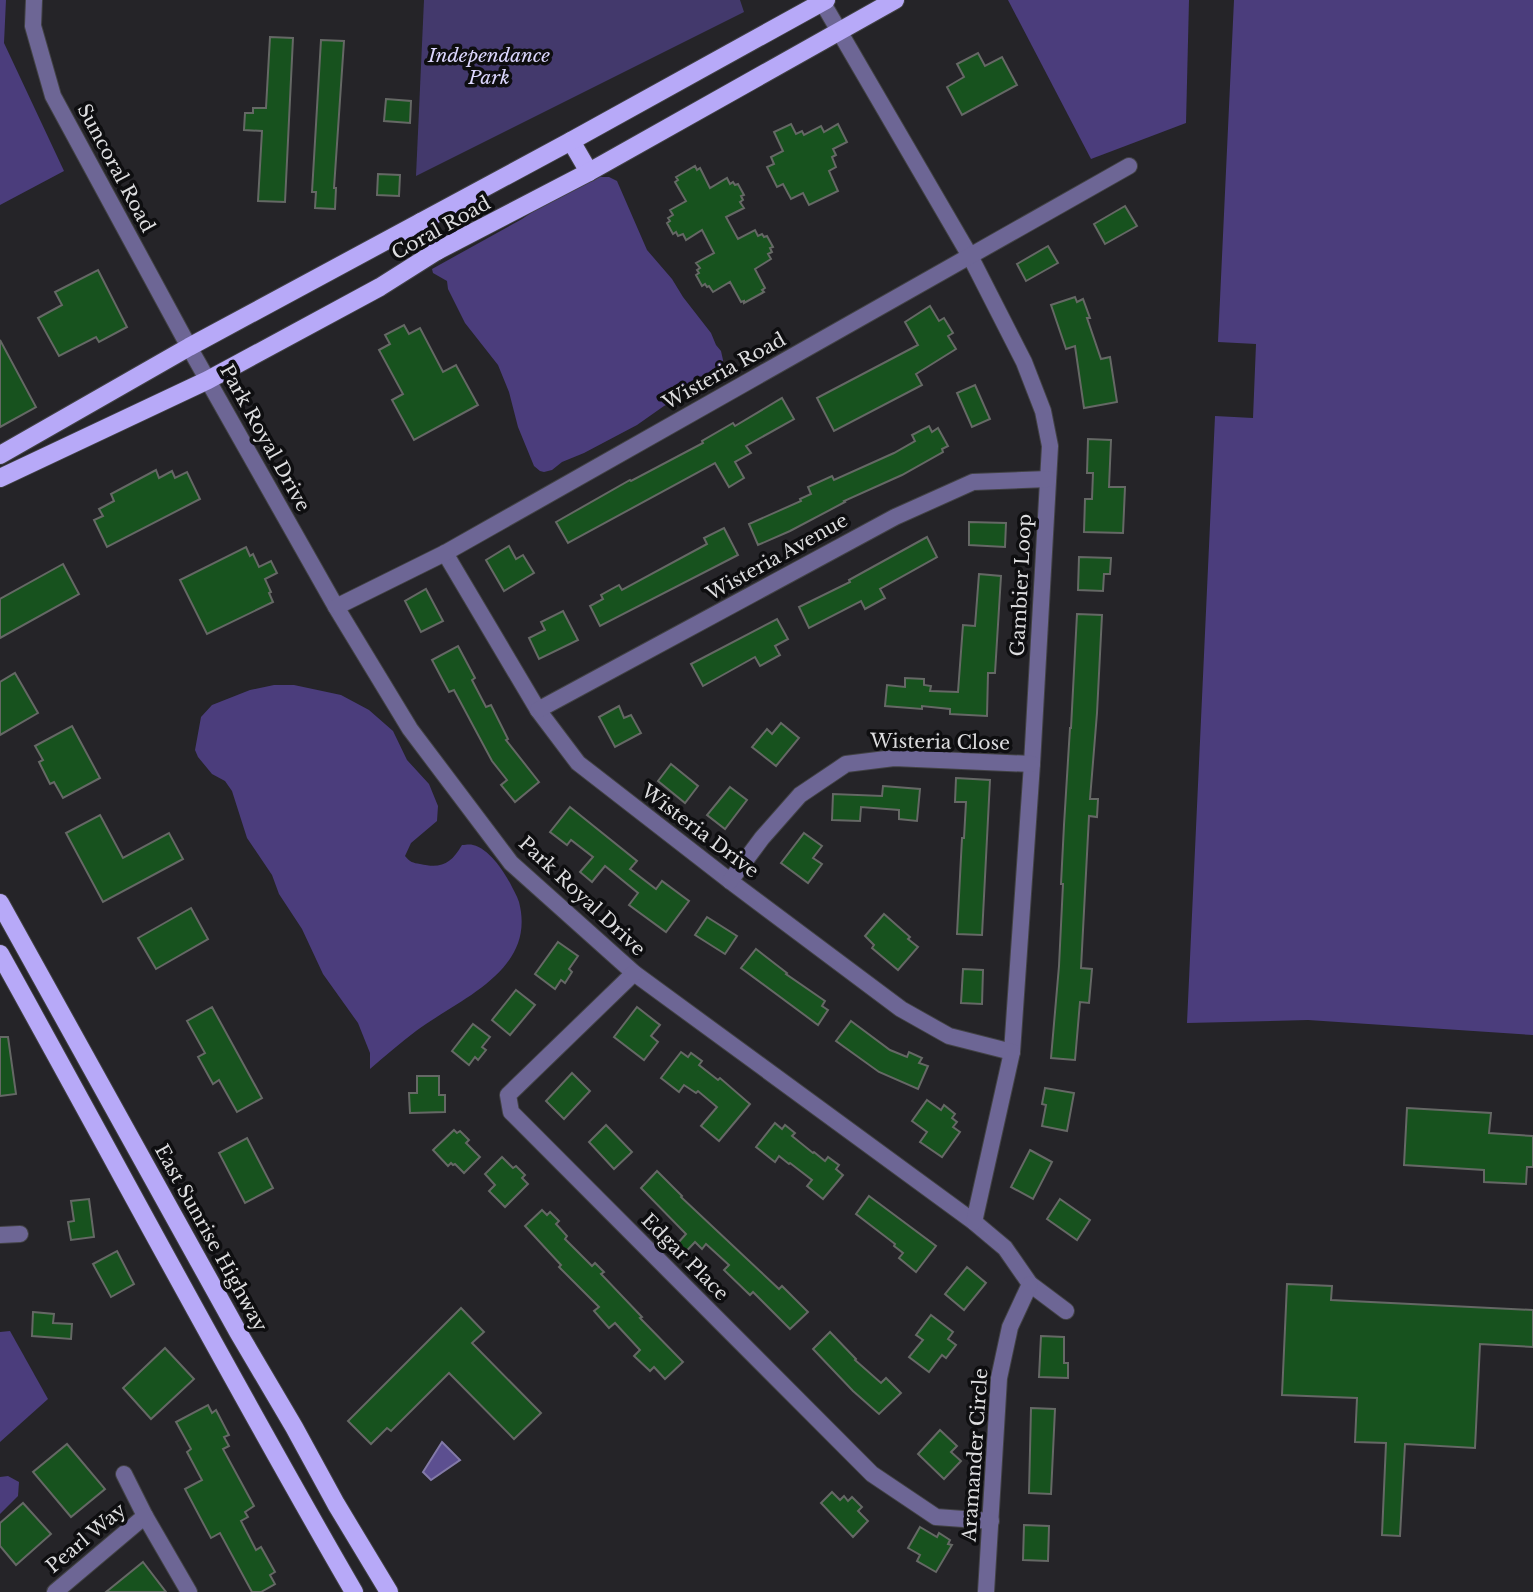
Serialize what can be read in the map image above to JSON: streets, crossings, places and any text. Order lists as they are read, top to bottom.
{
  "streets": {
    "main road": ["Coral Road", "East Sunrise Highway"],
    "street": [
      "Suncoral Road",
      "Wisteria Road",
      "Park Royal Drive",
      "Wisteria Avenue",
      "Gambier Loop",
      "Wisteria Close",
      "Wisteria Drive",
      "Edgar Place",
      "Aramander Circle",
      "Pearl Way"
    ]
  },
  "crossings": [
    ["Suncoral Road", "Coral Road"],
    ["Suncoral Road", "Park Royal Drive"],
    ["Coral Road", "Park Royal Drive"],
    ["Coral Road", "Gambier Loop"],
    ["Wisteria Road", "Park Royal Drive"],
    ["Wisteria Road", "Gambier Loop"],
    ["Wisteria Road", "Wisteria Drive"],
    ["Park Royal Drive", "Gambier Loop"],
    ["Park Royal Drive", "Edgar Place"],
    ["Park Royal Drive", "Aramander Circle"],
    ["Wisteria Avenue", "Gambier Loop"],
    ["Wisteria Avenue", "Wisteria Drive"],
    ["Gambier Loop", "Wisteria Close"],
    ["Gambier Loop", "Wisteria Drive"],
    ["Wisteria Close", "Wisteria Drive"],
    ["Edgar Place", "Aramander Circle"]
  ],
  "parks": ["Independance Park"]
}
